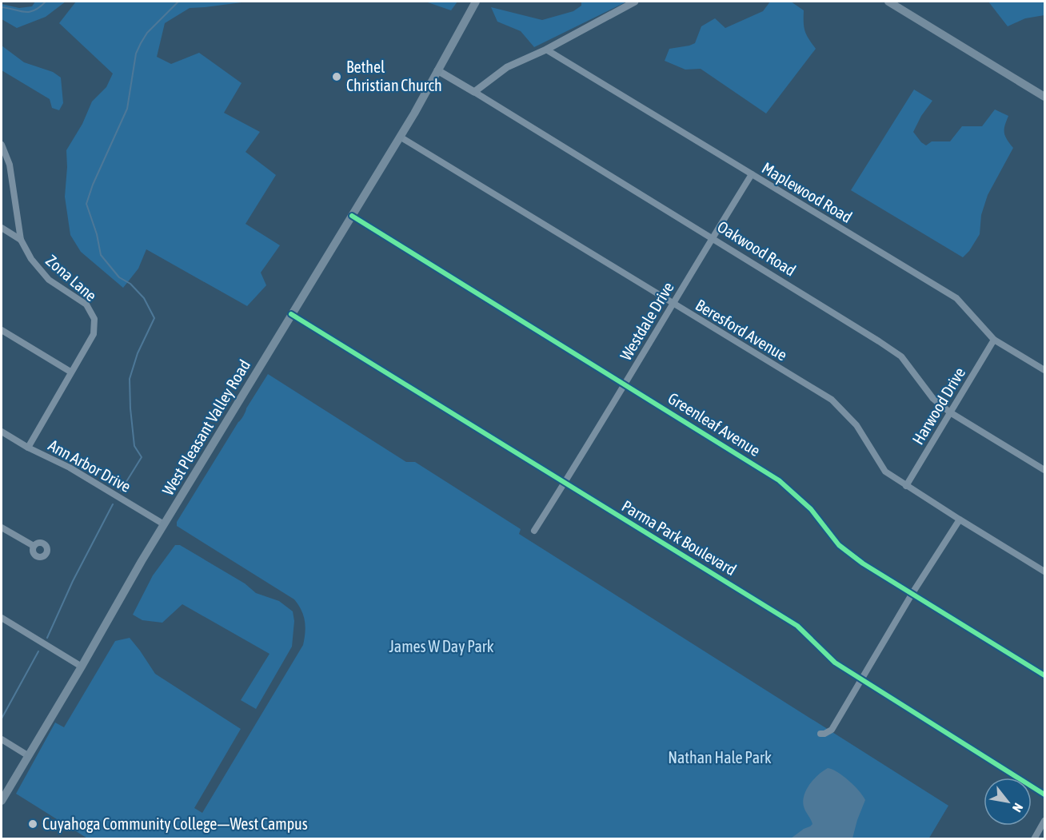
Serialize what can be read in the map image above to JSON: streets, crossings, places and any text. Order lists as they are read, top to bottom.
{
  "streets": {
    "main road": ["West Pleasant Valley Road"],
    "street": [
      "Maplewood Road",
      "Oakwood Road",
      "Zona Lane",
      "Westdale Drive",
      "Beresford Avenue",
      "Harwood Drive",
      "Greenleaf Avenue",
      "Ann Arbor Drive",
      "Parma Park Boulevard"
    ]
  },
  "crossings": [
    ["Maplewood Road", "Westdale Drive"],
    ["Maplewood Road", "Harwood Drive"],
    ["Oakwood Road", "Westdale Drive"],
    ["Oakwood Road", "Harwood Drive"],
    ["Oakwood Road", "West Pleasant Valley Road"],
    ["Zona Lane", "Ann Arbor Drive"],
    ["Westdale Drive", "Beresford Avenue"],
    ["Westdale Drive", "Greenleaf Avenue"],
    ["Westdale Drive", "Parma Park Boulevard"],
    ["Beresford Avenue", "Harwood Drive"],
    ["Beresford Avenue", "West Pleasant Valley Road"],
    ["Greenleaf Avenue", "West Pleasant Valley Road"],
    ["West Pleasant Valley Road", "Ann Arbor Drive"],
    ["West Pleasant Valley Road", "Parma Park Boulevard"]
  ],
  "parks": ["James W Day Park", "Nathan Hale Park"],
  "places": ["Bethel Christian Church", "Cuyahoga Community College—West Campus"],
  "north": "bottom right"
}
